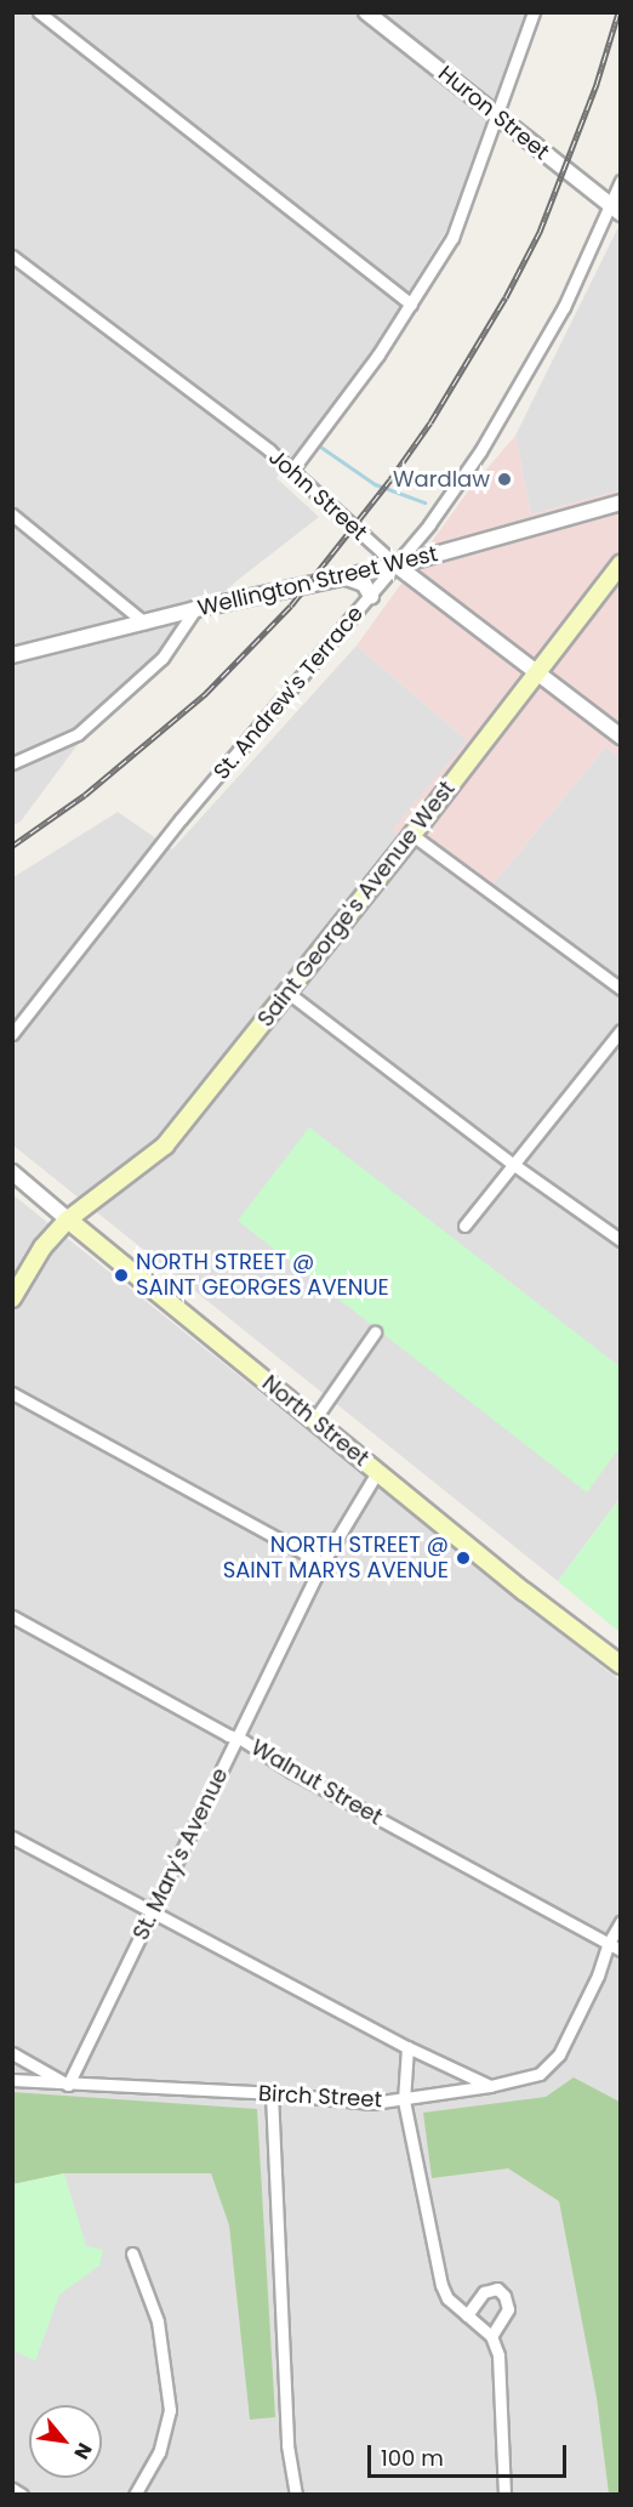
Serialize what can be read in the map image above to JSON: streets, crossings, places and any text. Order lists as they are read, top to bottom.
{
  "streets": {
    "main road": ["Saint George's Avenue West", "North Street"],
    "street": [
      "Huron Street",
      "John Street",
      "Wellington Street West",
      "St. Andrew's Terrace",
      "Walnut Street",
      "St. Mary's Avenue",
      "Birch Street"
    ]
  },
  "crossings": [
    ["Huron Street", "St. Andrew's Terrace"],
    ["John Street", "Wellington Street West"],
    ["John Street", "St. Andrew's Terrace"],
    ["John Street", "Saint George's Avenue West"],
    ["Wellington Street West", "St. Andrew's Terrace"],
    ["Saint George's Avenue West", "North Street"],
    ["North Street", "St. Mary's Avenue"],
    ["Walnut Street", "St. Mary's Avenue"],
    ["Walnut Street", "Birch Street"],
    ["St. Mary's Avenue", "Birch Street"]
  ],
  "places": ["Wardlaw", "NORTH STREET @ SAINT GEORGES AVENUE", "NORTH STREET @ SAINT MARYS AVENUE"],
  "scale_bar": "100 m",
  "north": "bottom right"
}
